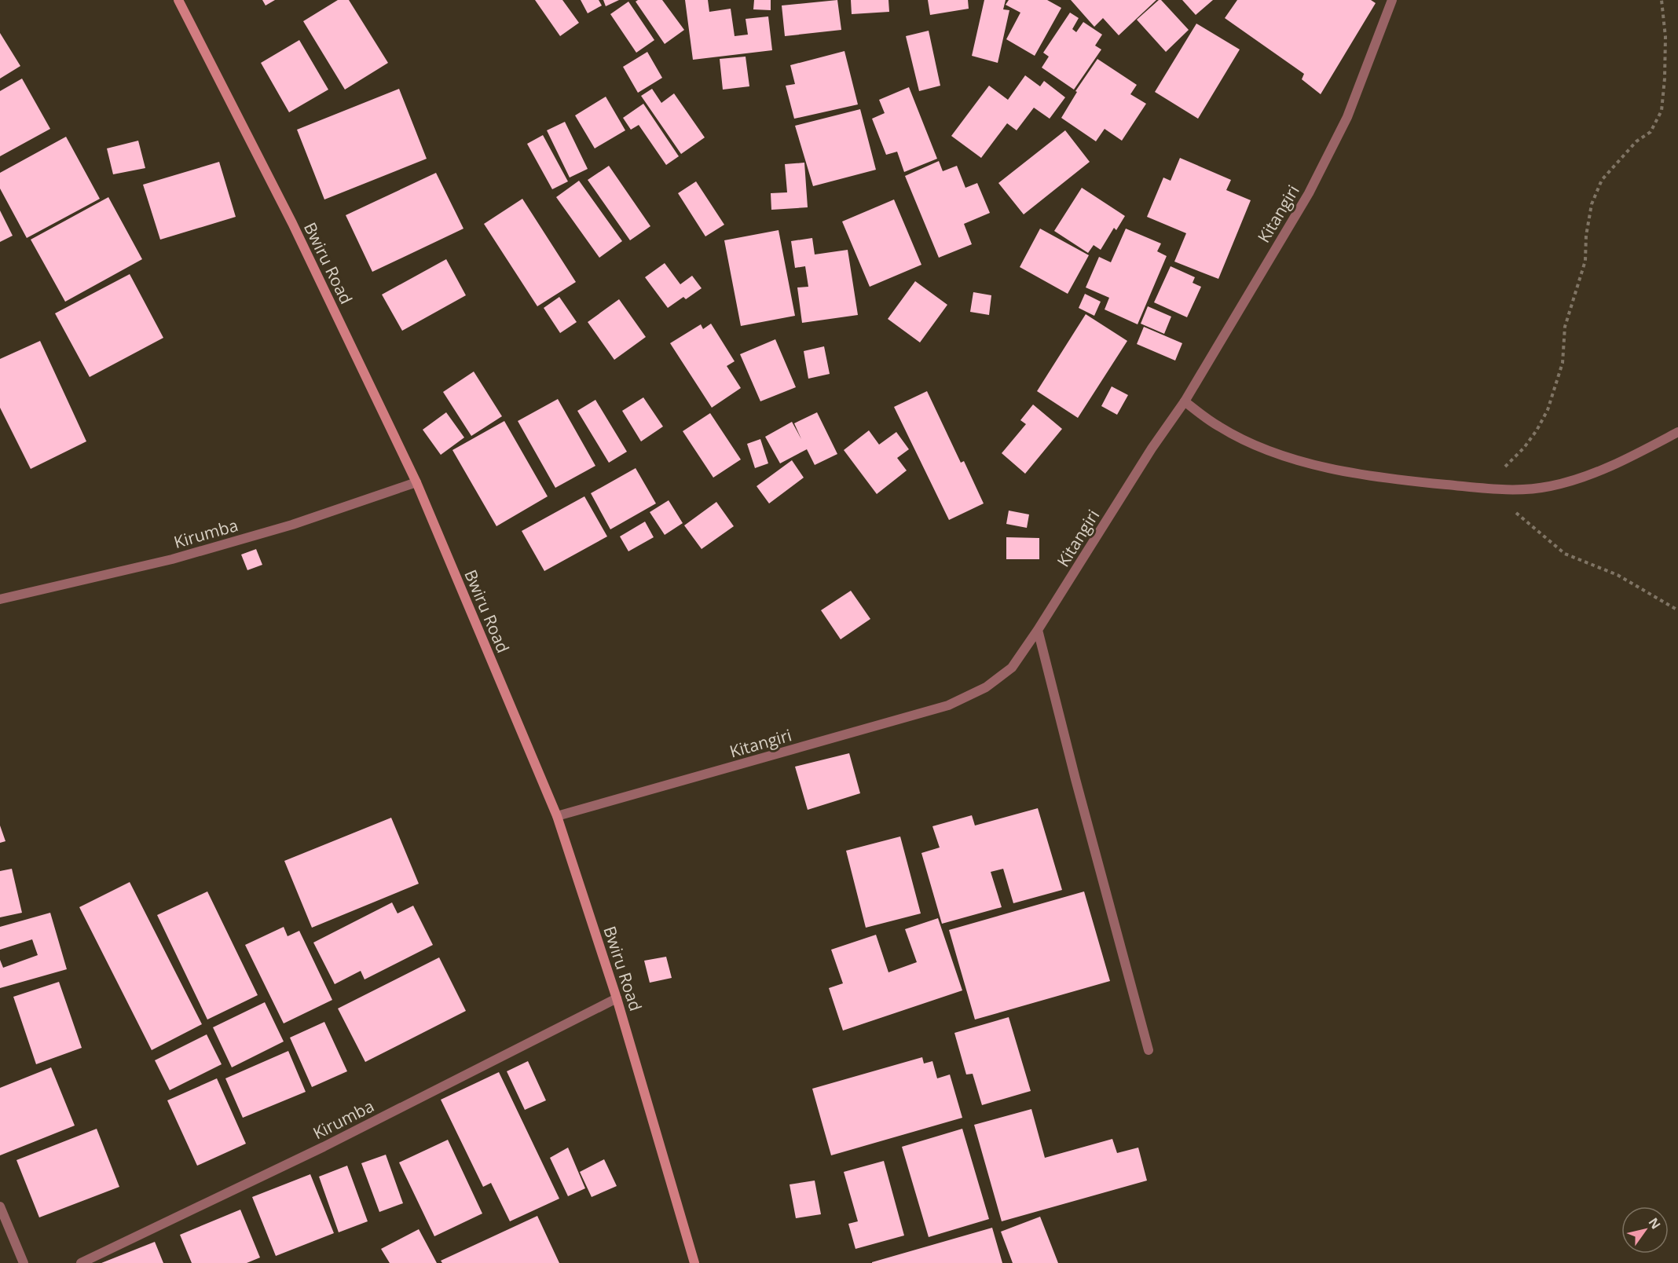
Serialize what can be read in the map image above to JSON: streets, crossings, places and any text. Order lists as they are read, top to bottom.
{
  "streets": {
    "main road": ["Bwiru Road"],
    "street": ["Kitangiri", "Kirumba"]
  },
  "crossings": [
    ["Kitangiri", "Bwiru Road"],
    ["Bwiru Road", "Kirumba"]
  ],
  "north": "top right"
}
